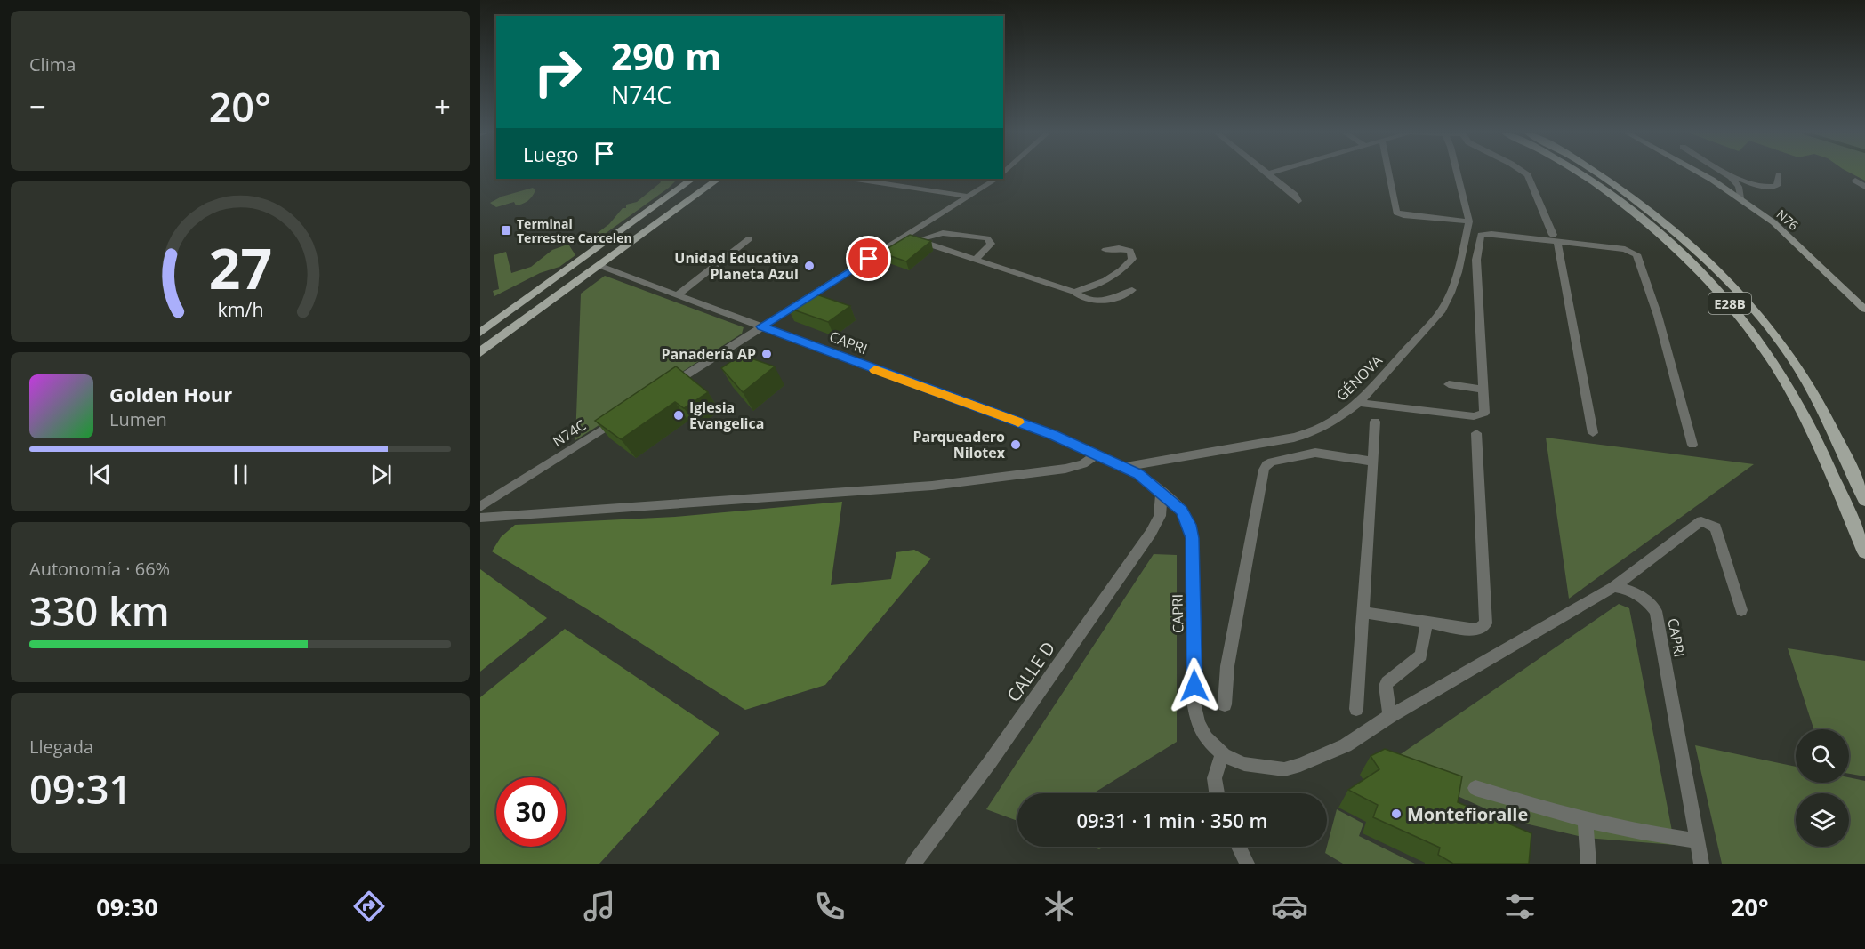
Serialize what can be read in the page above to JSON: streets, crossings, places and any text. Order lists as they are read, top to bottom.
{
  "streets": {
    "main road": ["E28B"],
    "street": [
      "N76",
      "CAPRI",
      "GÉNOVA",
      "N74C",
      "CALLE D"
    ]
  },
  "crossings": [
    ["CAPRI", "GÉNOVA"],
    ["CAPRI", "CALLE D"]
  ],
  "places": {
    "transit": ["Terminal Terrestre Carcelen"],
    "other": [
      "Unidad Educativa Planeta Azul",
      "Panadería AP",
      "Iglesia Evangelica",
      "Parqueadero Nilotex",
      "Montefioralle"
    ]
  },
  "page": {
    "tile": [
      "Clima",
      ["Autonomía · 66%", "330 km"],
      ["Llegada", "09:31"]
    ],
    "turn": ["290 m", "N74C"],
    "heat": ["−", "20°", "+"],
    "then": "Luego",
    "song": ["Golden Hour", "Lumen"],
    "limit": "30",
    "trip": "09:31 · 1 min · 350 m",
    "tabs": ["09:30", "20°"],
    "gauge": ["27", "km/h"]
  }
}
